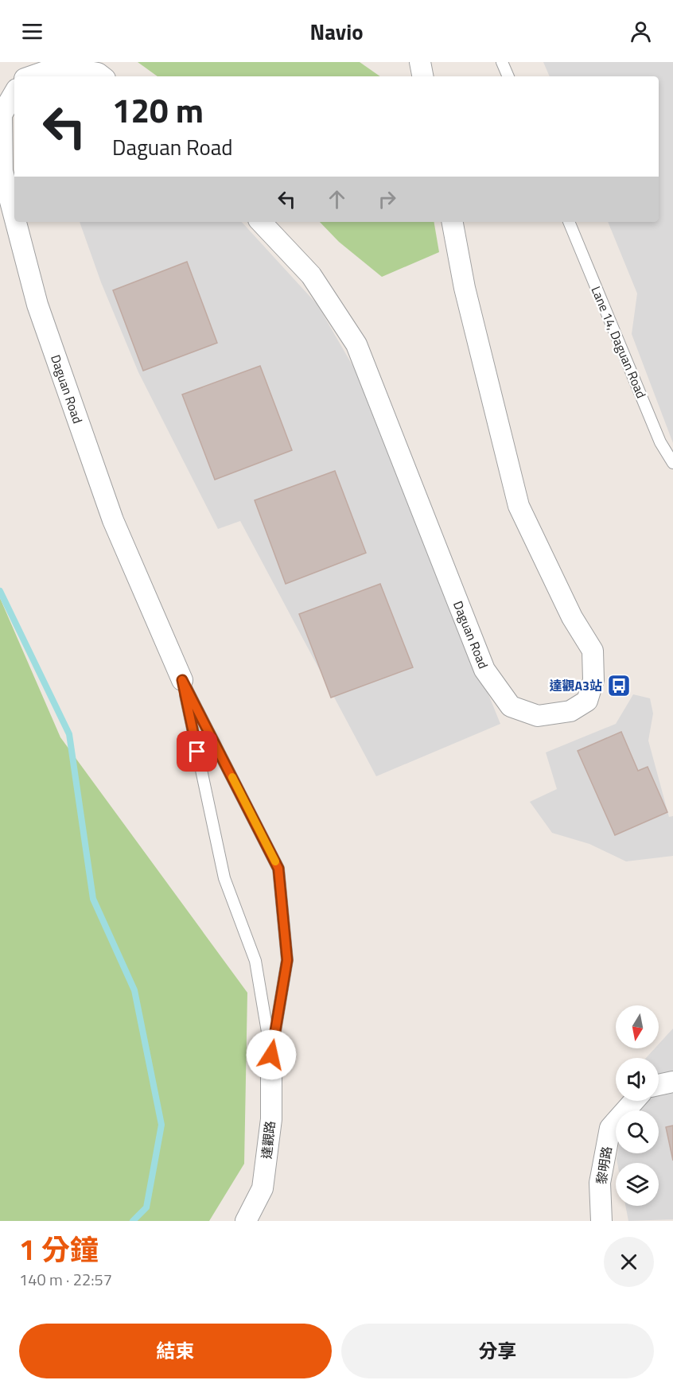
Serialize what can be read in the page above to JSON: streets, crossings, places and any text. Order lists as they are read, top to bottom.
{
  "streets": {
    "street": ["Daguan Road", "達觀路", "黎明路"],
    "lane": ["Lane 14, Daguan Road"]
  },
  "crossings": [
    ["Daguan Road", "達觀路"]
  ],
  "places": {
    "bus stop": ["達觀A3站"]
  },
  "north": "bottom",
  "page": {
    "header": "Navio",
    "turn": ["120 m", "Daguan Road"],
    "heading": ["1 分鐘", "140 m · 22:57"],
    "buttons": ["結束", "分享"]
  }
}
